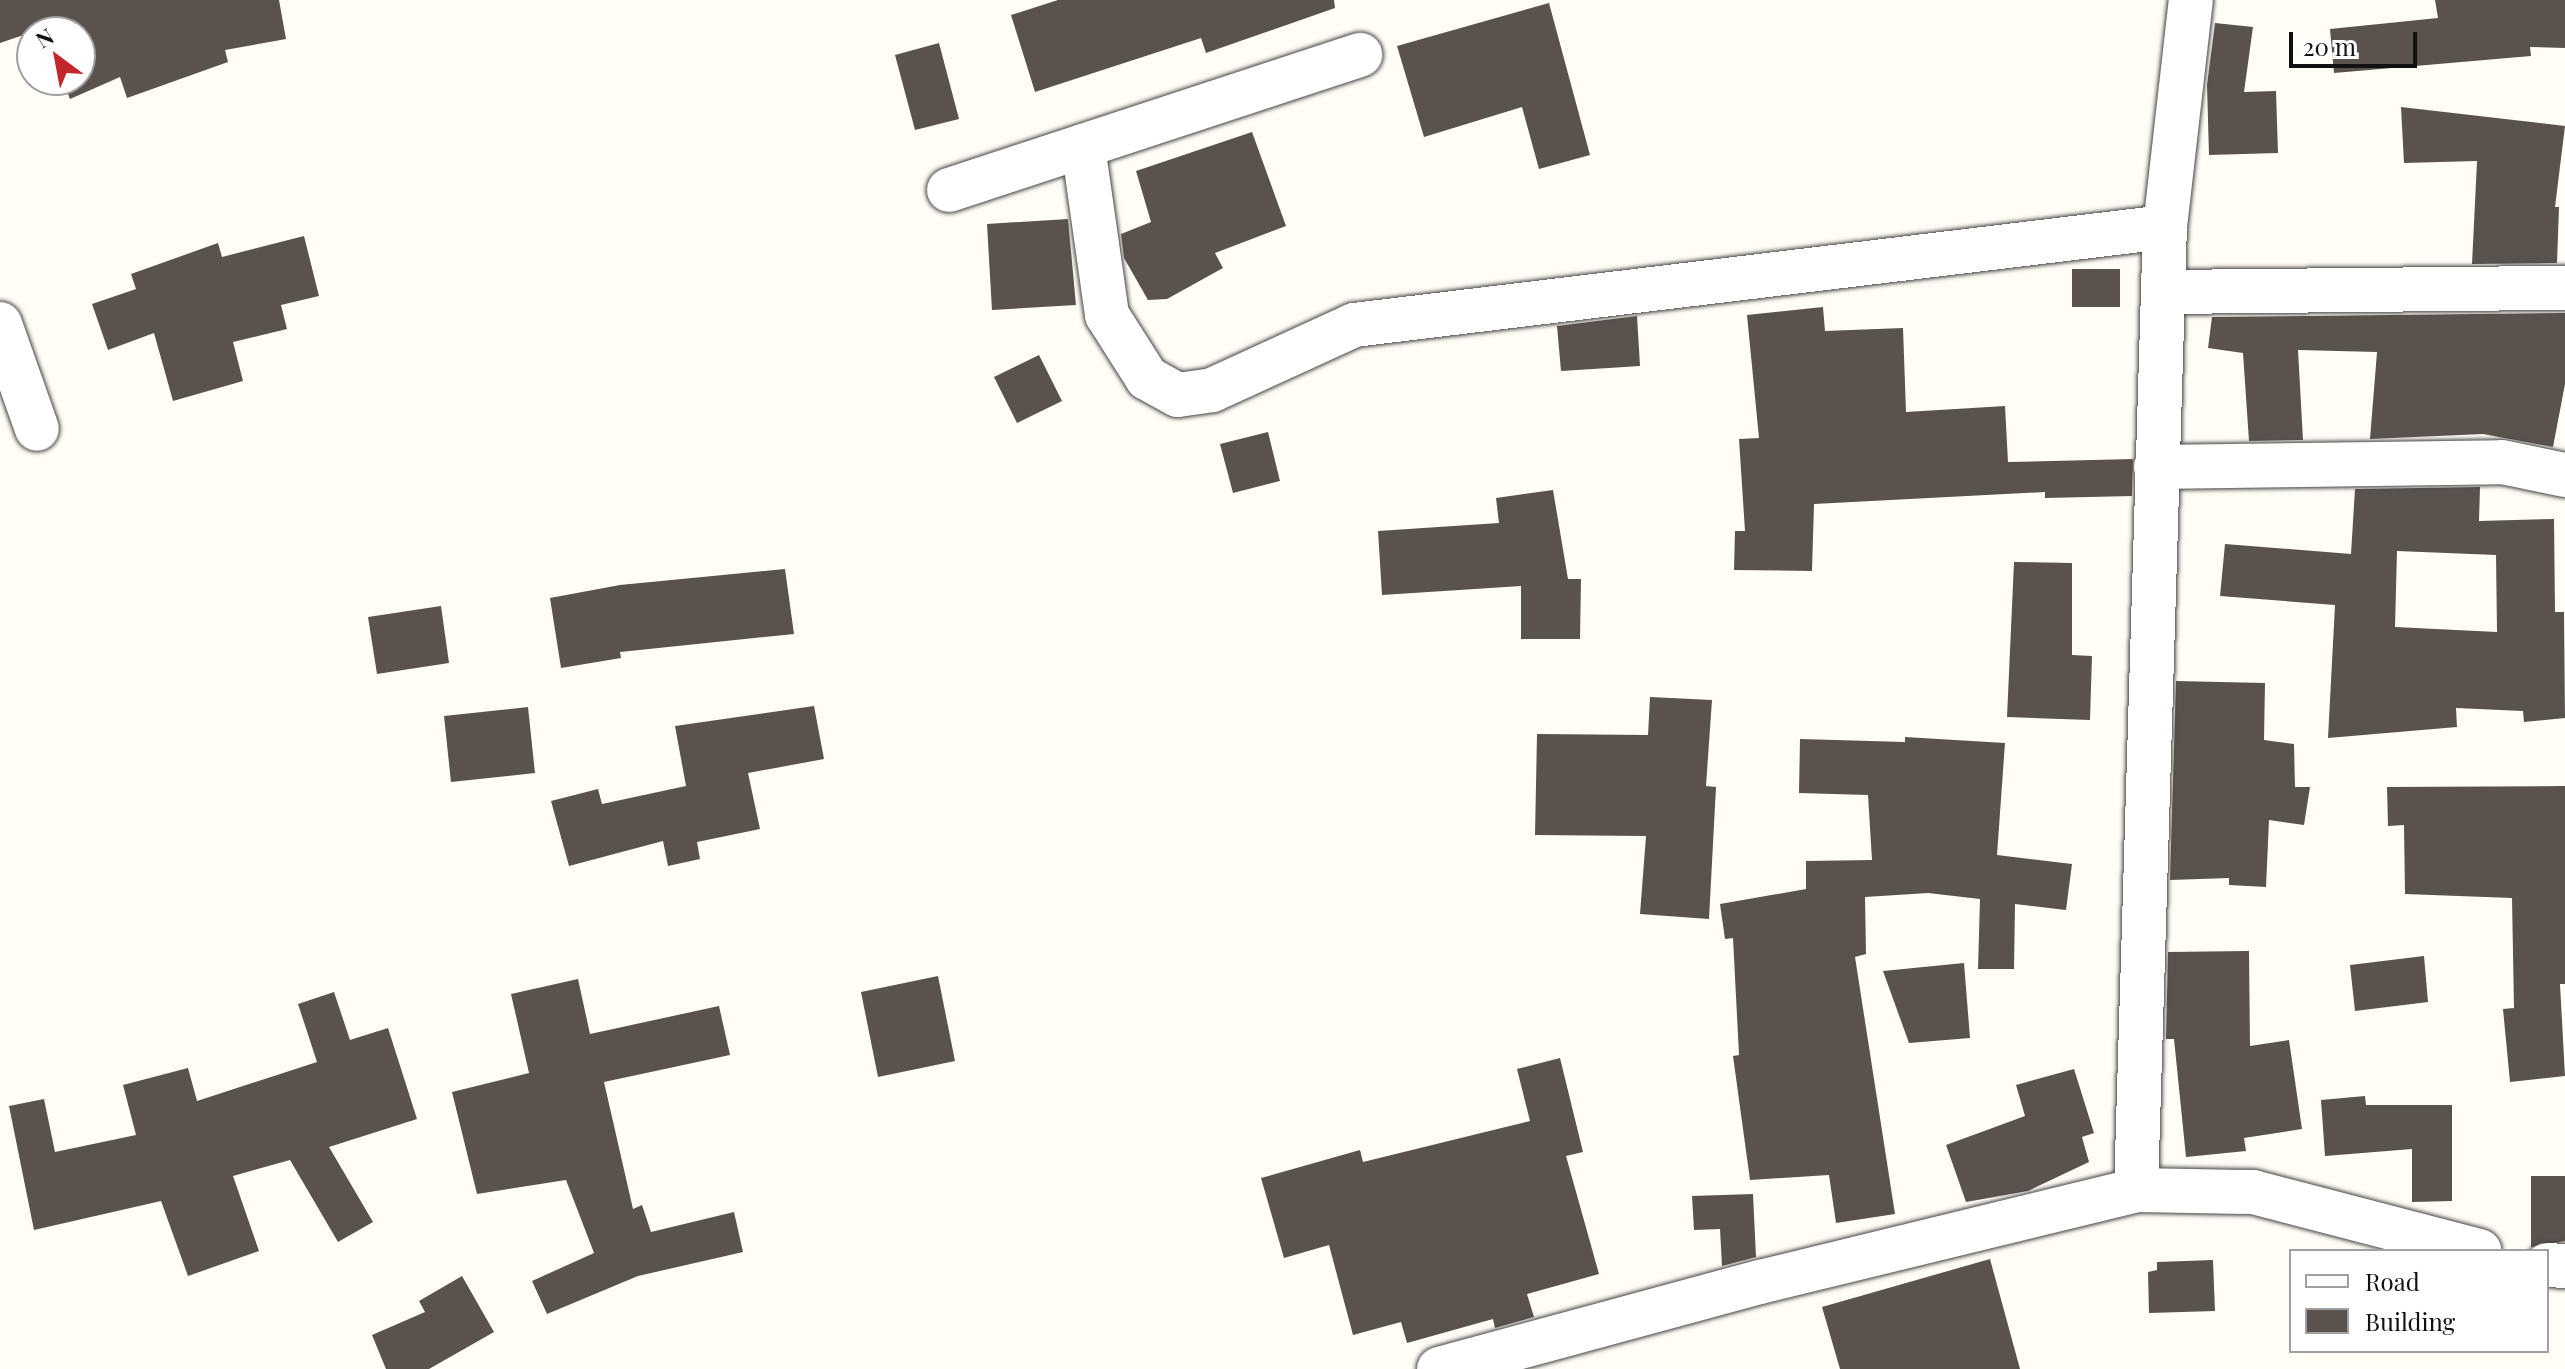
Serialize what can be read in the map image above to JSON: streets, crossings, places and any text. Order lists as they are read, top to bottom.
{
  "legend": ["Road", "Building"],
  "scale_bar": "20 m",
  "north": "top left"
}
